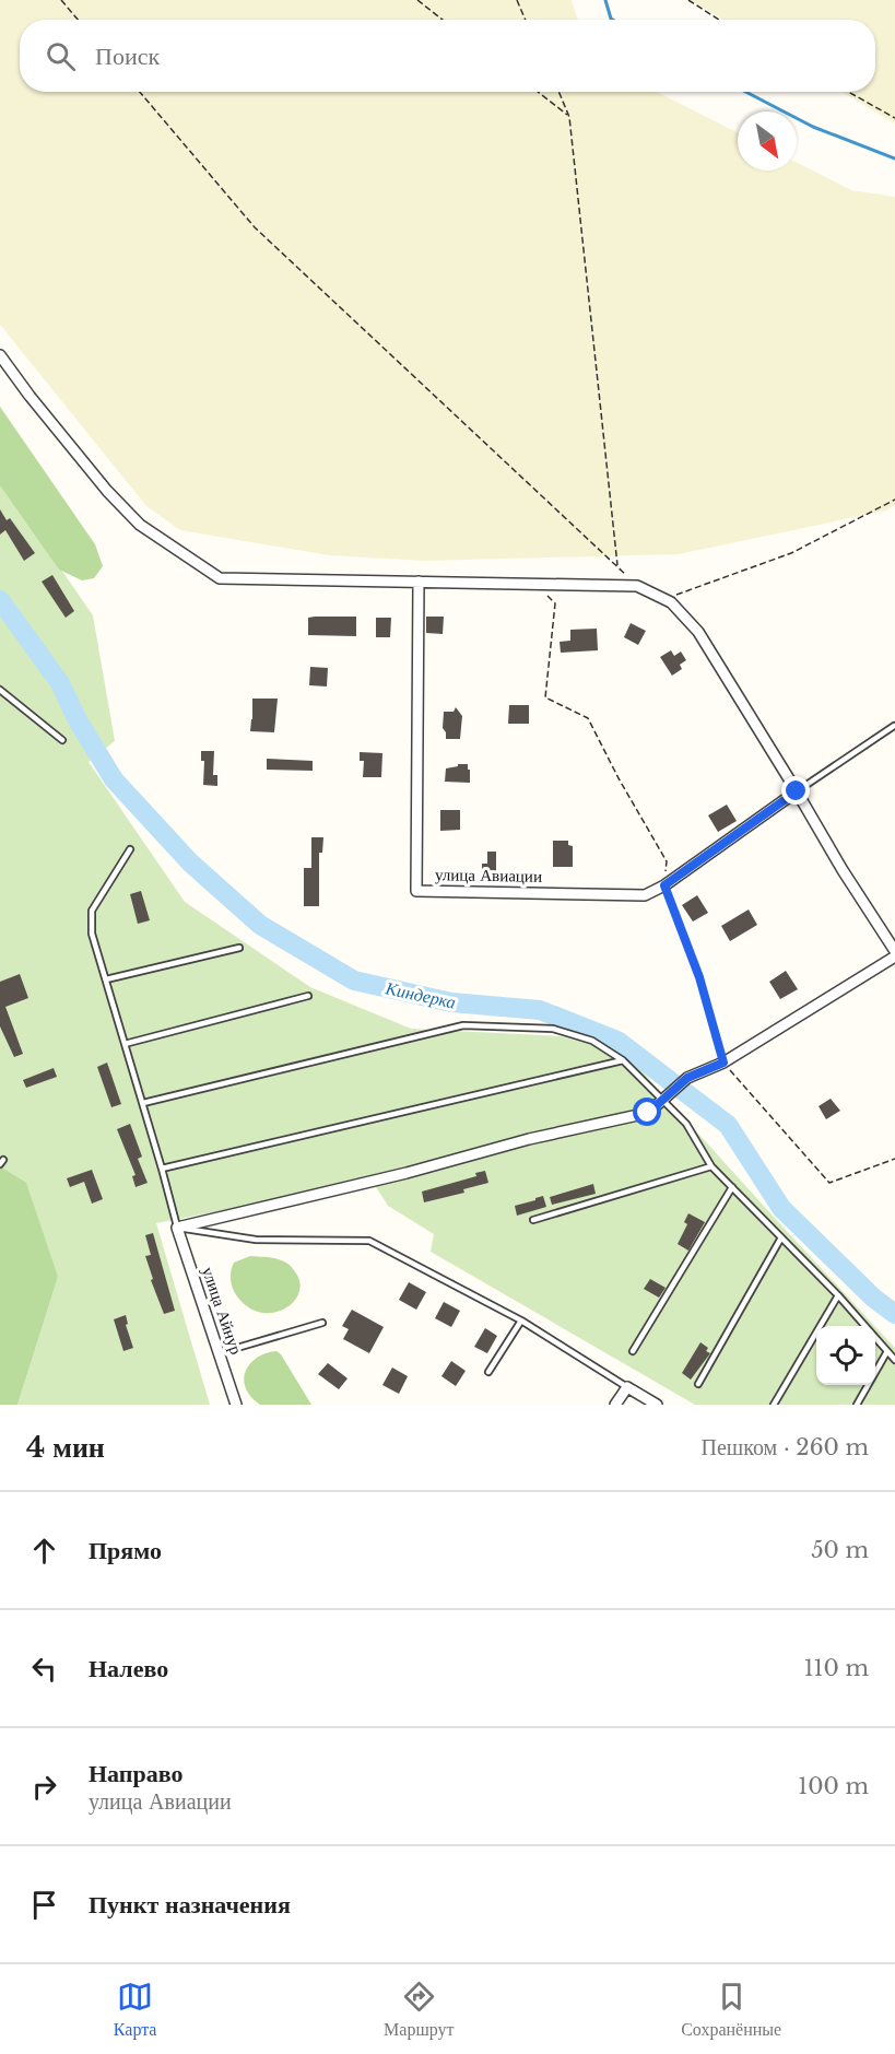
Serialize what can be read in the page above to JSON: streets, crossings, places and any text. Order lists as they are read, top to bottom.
{
  "streets": {
    "street": ["улица Авиации", "улица Айнур"]
  },
  "water": ["Киндерка"],
  "north": "bottom right",
  "page": {
    "search": "Поиск",
    "heading": ["4 мин", "Пешком · 260 m"],
    "list": [
      ["Прямо", "50 m"],
      ["Налево", "110 m"],
      ["Направо", "улица Авиации", "100 m"],
      "Пункт назначения"
    ],
    "nav": ["Карта", "Маршрут", "Сохранённые"]
  }
}
